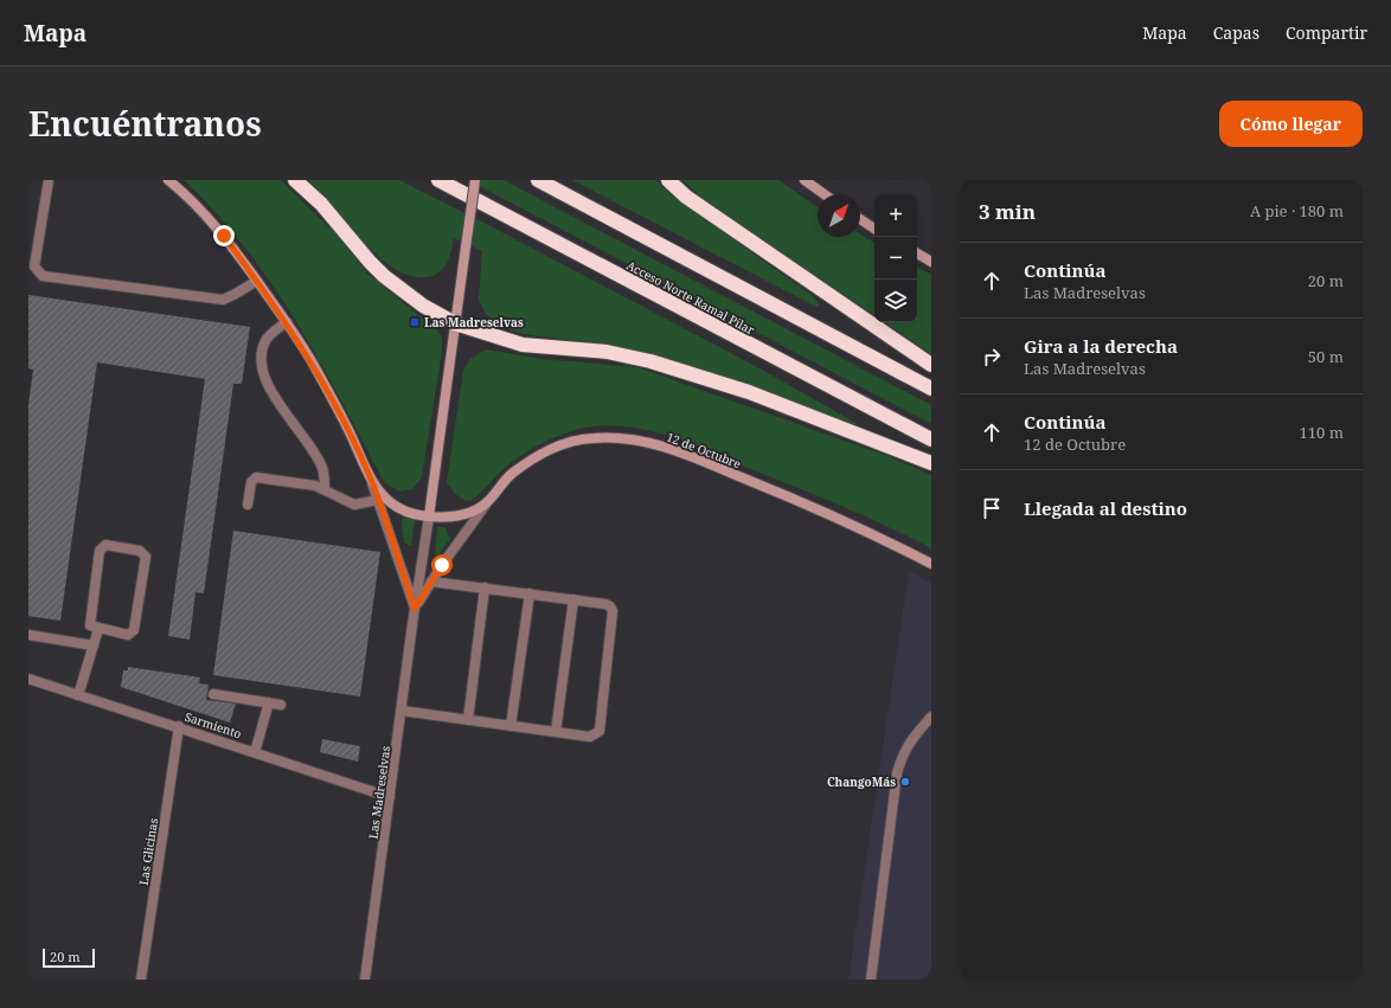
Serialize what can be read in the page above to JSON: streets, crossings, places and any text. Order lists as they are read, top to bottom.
{
  "streets": {
    "highway": ["Acceso Norte Ramal Pilar"],
    "street": [
      "12 de Octubre",
      "Sarmiento",
      "Las Madreselvas",
      "Las Glicinas"
    ]
  },
  "crossings": [
    ["12 de Octubre", "Las Madreselvas"],
    ["Sarmiento", "Las Madreselvas"],
    ["Sarmiento", "Las Glicinas"]
  ],
  "places": {
    "transit": ["Las Madreselvas"],
    "other": ["ChangoMás"]
  },
  "scale_bar": "20 m",
  "north": "top right",
  "page": {
    "header": "Mapa",
    "nav": ["Mapa", "Capas", "Compartir"],
    "title": "Encuéntranos",
    "buttons": "Cómo llegar",
    "heading": ["3 min", "A pie · 180 m"],
    "map_buttons": ["+", "−"],
    "list": [
      ["Continúa", "Las Madreselvas", "20 m"],
      ["Gira a la derecha", "Las Madreselvas", "50 m"],
      ["Continúa", "12 de Octubre", "110 m"],
      "Llegada al destino"
    ],
    "scale": "20 m"
  }
}
